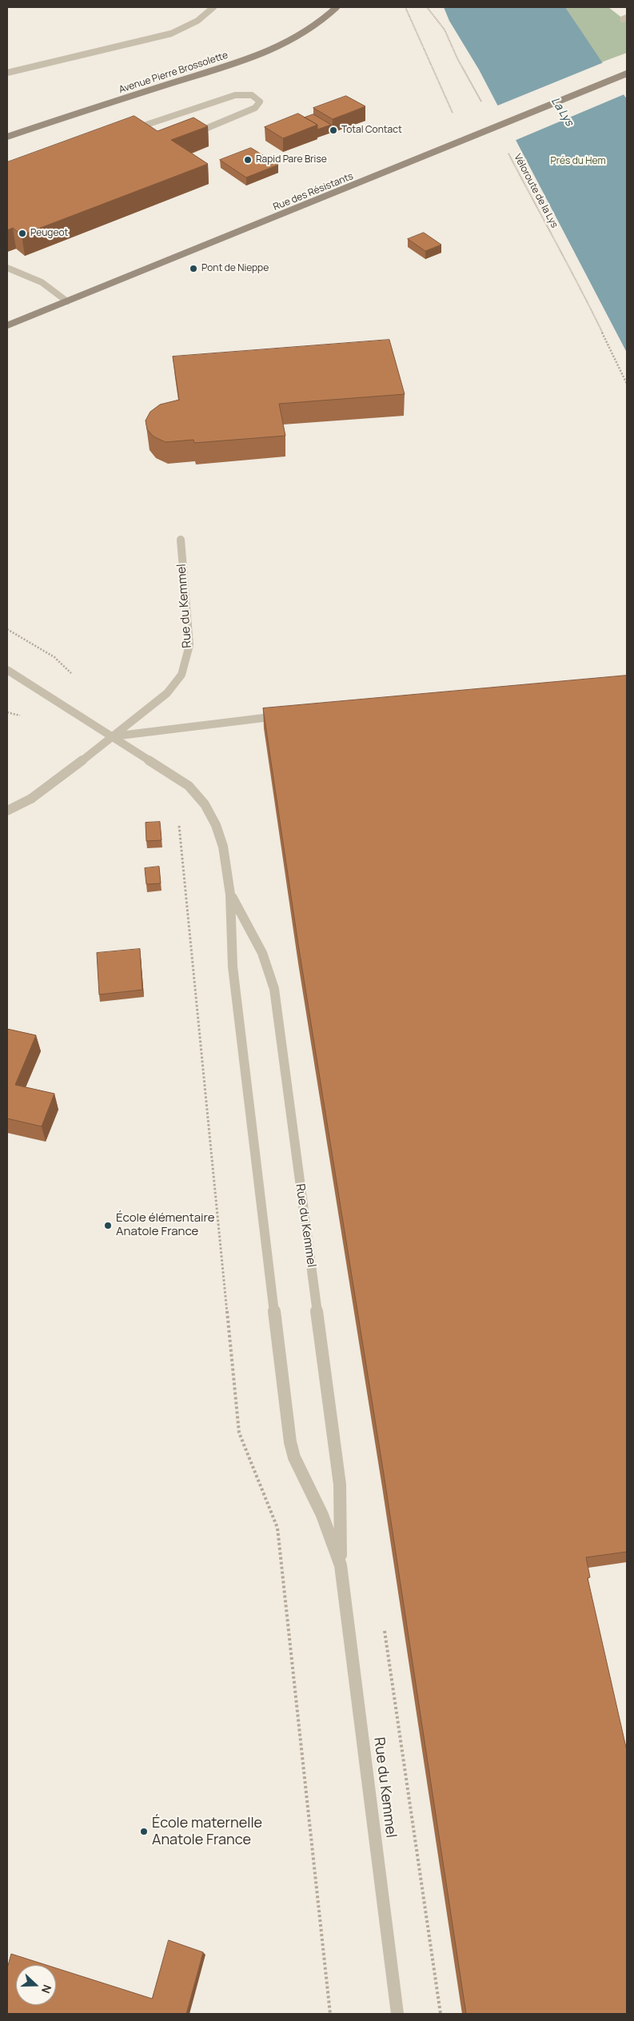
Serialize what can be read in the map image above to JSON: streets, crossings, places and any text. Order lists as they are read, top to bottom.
{
  "streets": {
    "main road": ["Avenue Pierre Brossolette", "Rue des Résistants"],
    "street": ["Rue du Kemmel"],
    "path": ["Véloroute de la Lys"]
  },
  "water": ["La Lys"],
  "parks": ["Prés du Hem"],
  "places": [
    "Total Contact",
    "Rapid Pare Brise",
    "Peugeot",
    "Pont de Nieppe",
    "École élémentaire Anatole France",
    "École maternelle Anatole France"
  ],
  "north": "right"
}
